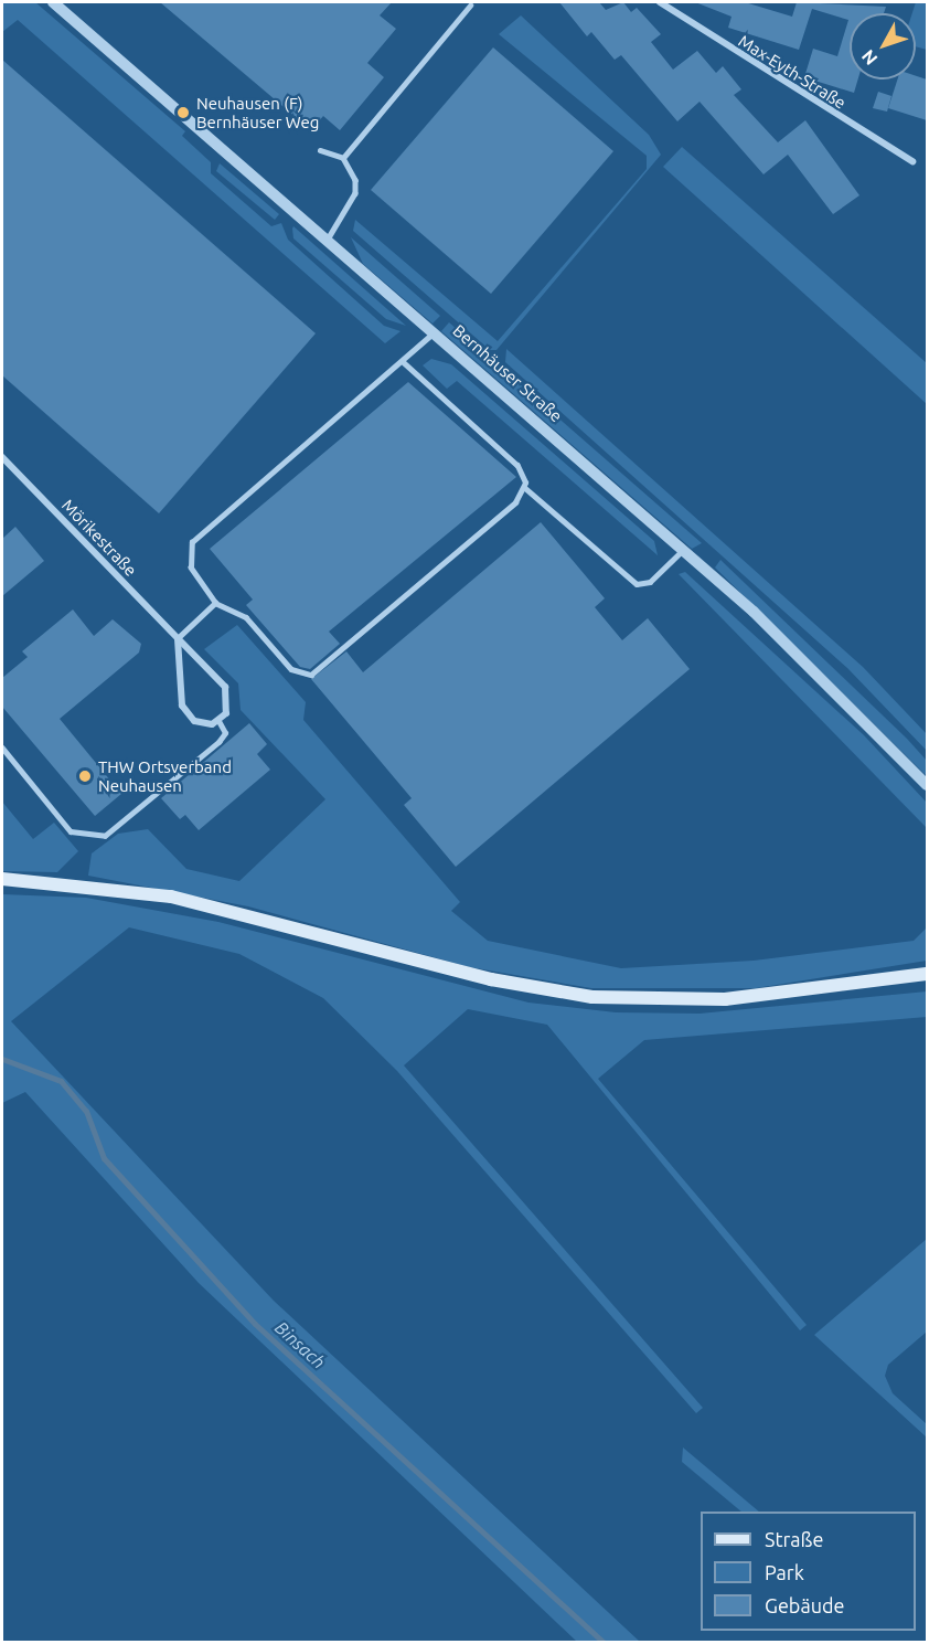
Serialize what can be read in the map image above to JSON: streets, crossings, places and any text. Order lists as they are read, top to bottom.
{
  "streets": {
    "street": ["Max-Eyth-Straße", "Bernhäuser Straße", "Mörikestraße"]
  },
  "water": ["Binsach"],
  "places": ["Neuhausen (F) Bernhäuser Weg", "THW Ortsverband Neuhausen"],
  "legend": ["Straße", "Park", "Gebäude"],
  "north": "bottom left"
}
